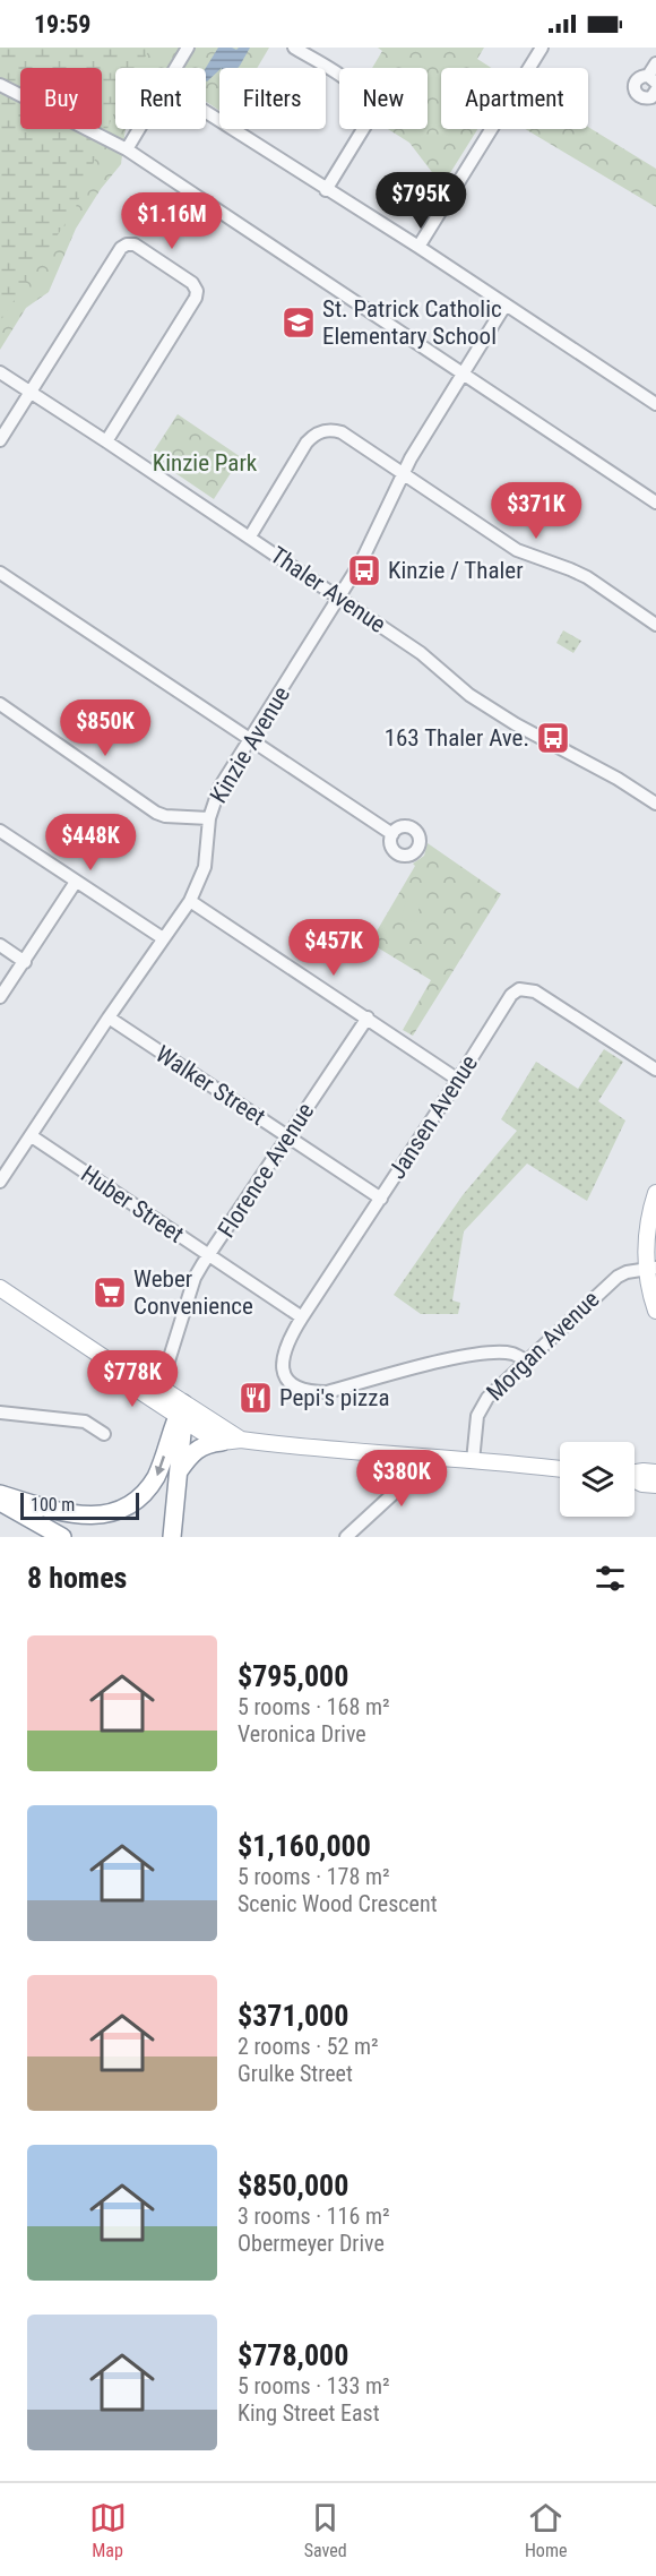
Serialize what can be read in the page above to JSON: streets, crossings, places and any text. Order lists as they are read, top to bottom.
{
  "streets": {
    "street": [
      "Thaler Avenue",
      "Kinzie Avenue",
      "Walker Street",
      "Jansen Avenue",
      "Florence Avenue",
      "Huber Street",
      "Morgan Avenue"
    ]
  },
  "crossings": [
    ["Thaler Avenue", "Kinzie Avenue"],
    ["Kinzie Avenue", "Walker Street"],
    ["Kinzie Avenue", "Huber Street"],
    ["Walker Street", "Jansen Avenue"],
    ["Walker Street", "Florence Avenue"],
    ["Jansen Avenue", "Huber Street"],
    ["Jansen Avenue", "Morgan Avenue"],
    ["Florence Avenue", "Huber Street"]
  ],
  "parks": ["Kinzie Park"],
  "places": {
    "school or university": ["St. Patrick Catholic Elementary School"],
    "bus stop": ["Kinzie / Thaler", "163 Thaler Ave."],
    "supermarket": ["Weber Convenience"],
    "restaurant": ["Pepi's pizza"]
  },
  "scale_bar": "100 m",
  "page": {
    "status": "19:59",
    "chip": [
      "Buy",
      "Rent",
      "Filters",
      "New",
      "Apartment"
    ],
    "price": [
      "$795K",
      "$1.16M",
      "$371K",
      "$850K",
      "$448K",
      "$457K",
      "$778K",
      "$380K"
    ],
    "scale": "100 m",
    "heading": "8 homes",
    "list": [
      {
        "name": "$795,000",
        "note": "5 rooms · 168 m² · Veronica Drive"
      },
      {
        "name": "$1,160,000",
        "note": "5 rooms · 178 m² · Scenic Wood Crescent"
      },
      {
        "name": "$371,000",
        "note": "2 rooms · 52 m² · Grulke Street"
      },
      {
        "name": "$850,000",
        "note": "3 rooms · 116 m² · Obermeyer Drive"
      },
      {
        "name": "$778,000",
        "note": "5 rooms · 133 m² · King Street East"
      }
    ],
    "tabs": ["Map", "Saved", "Home"]
  }
}
